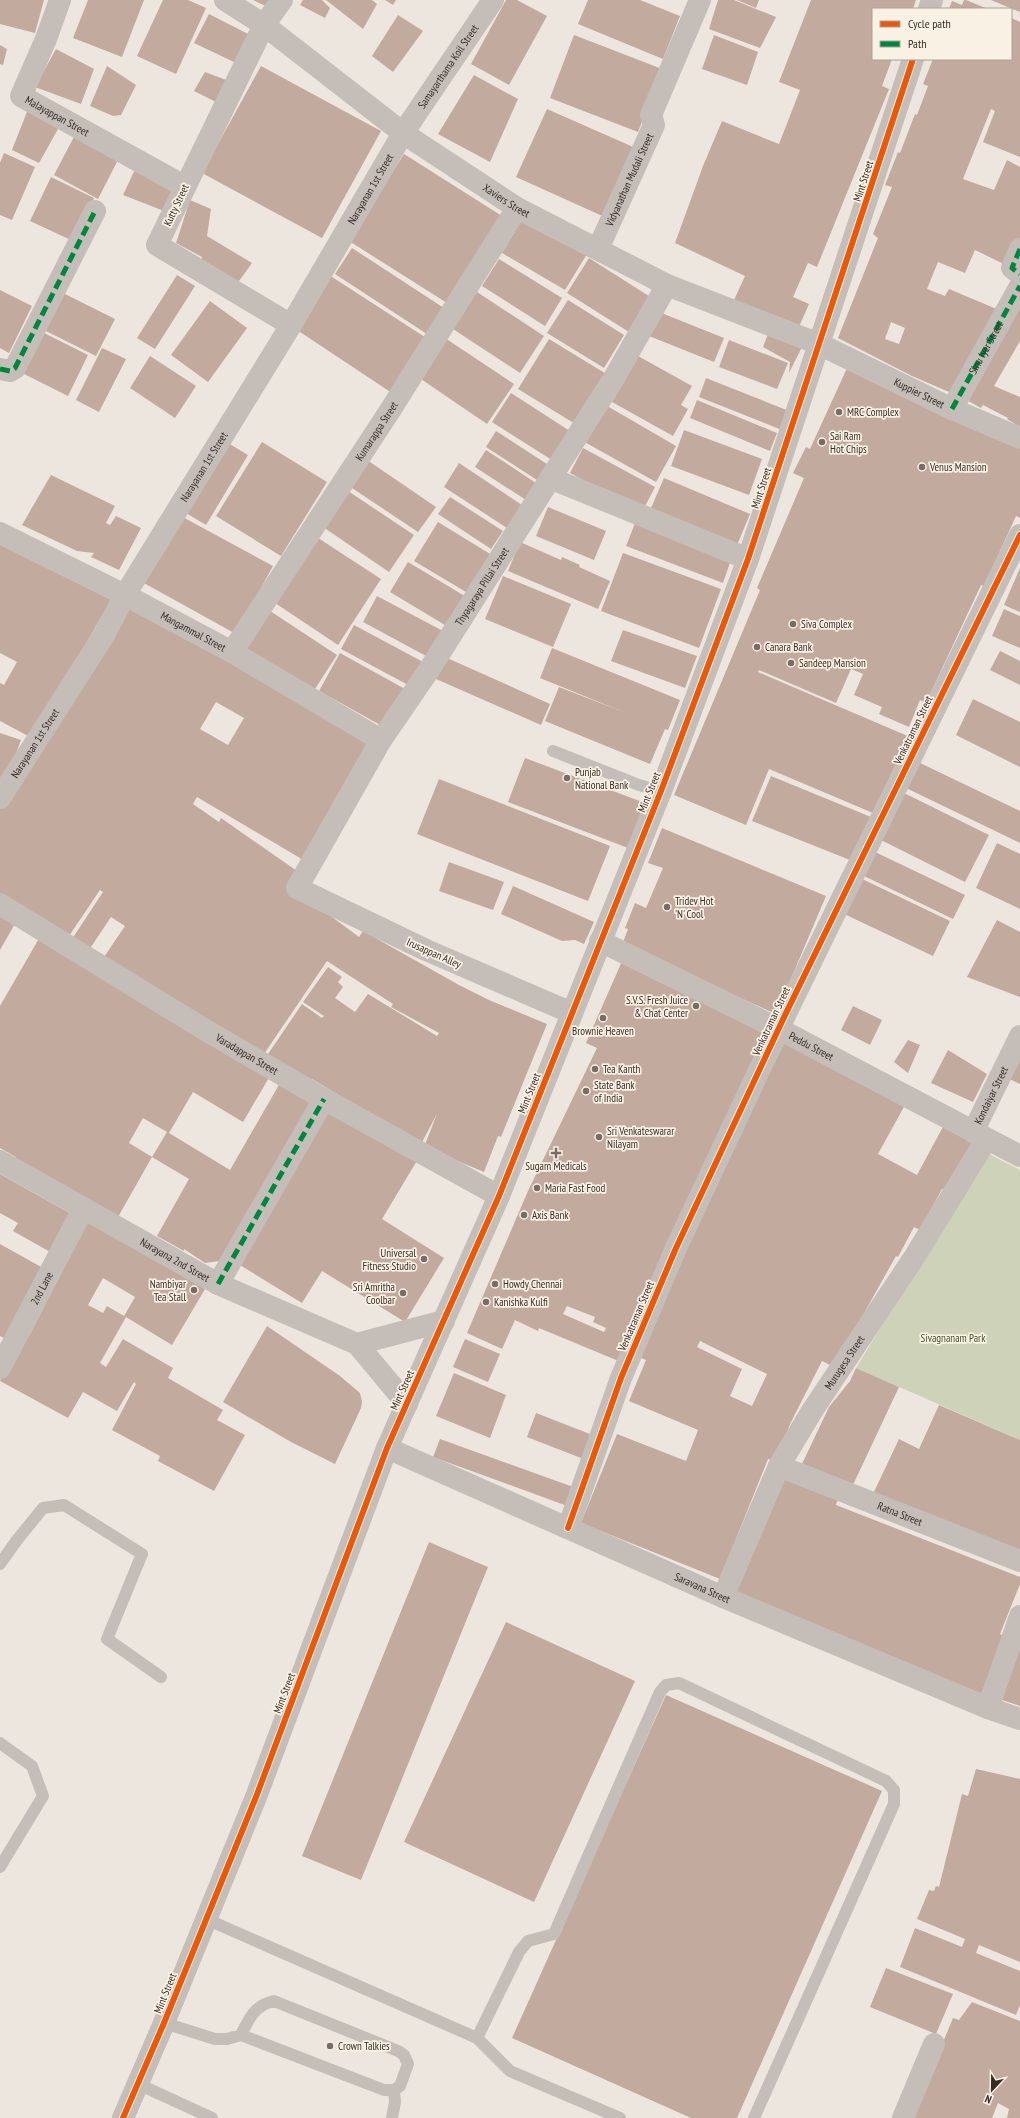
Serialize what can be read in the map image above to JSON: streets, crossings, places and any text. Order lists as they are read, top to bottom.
{
  "streets": {
    "street": [
      "Samayarthama Koil Street",
      "Malayappan Street",
      "Vidyanathan Mudali Street",
      "Mint Street",
      "Narayanan 1st Street",
      "Xaviers Street",
      "Kutty Street",
      "Sinu Iyer Street",
      "Kuppier Street",
      "Kumarappa Street",
      "Thyagaraya Pillai Street",
      "Mangammal Street",
      "Venkatraman Street",
      "Irusappan Alley",
      "Peddu Street",
      "Varadappan Street",
      "Kondaiyar Street",
      "Narayana 2nd Street",
      "2nd Lane",
      "Murugesa Street",
      "Ratna Street",
      "Saravana Street"
    ]
  },
  "crossings": [
    ["Samayarthama Koil Street", "Narayanan 1st Street"],
    ["Samayarthama Koil Street", "Xaviers Street"],
    ["Malayappan Street", "Kutty Street"],
    ["Vidyanathan Mudali Street", "Xaviers Street"],
    ["Mint Street", "Xaviers Street"],
    ["Mint Street", "Kuppier Street"],
    ["Mint Street", "Irusappan Alley"],
    ["Mint Street", "Peddu Street"],
    ["Mint Street", "Varadappan Street"],
    ["Mint Street", "Narayana 2nd Street"],
    ["Mint Street", "Saravana Street"],
    ["Narayanan 1st Street", "Xaviers Street"],
    ["Narayanan 1st Street", "Kutty Street"],
    ["Narayanan 1st Street", "Mangammal Street"],
    ["Xaviers Street", "Kutty Street"],
    ["Xaviers Street", "Kuppier Street"],
    ["Xaviers Street", "Kumarappa Street"],
    ["Xaviers Street", "Thyagaraya Pillai Street"],
    ["Sinu Iyer Street", "Kuppier Street"],
    ["Kumarappa Street", "Mangammal Street"],
    ["Thyagaraya Pillai Street", "Mangammal Street"],
    ["Thyagaraya Pillai Street", "Irusappan Alley"],
    ["Venkatraman Street", "Peddu Street"],
    ["Venkatraman Street", "Saravana Street"],
    ["Peddu Street", "Kondaiyar Street"],
    ["Peddu Street", "Murugesa Street"],
    ["Kondaiyar Street", "Murugesa Street"],
    ["Narayana 2nd Street", "2nd Lane"],
    ["Murugesa Street", "Ratna Street"],
    ["Murugesa Street", "Saravana Street"]
  ],
  "parks": ["Sivagnanam Park"],
  "places": {
    "other": [
      "MRC Complex",
      "Sai Ram Hot Chips",
      "Venus Mansion",
      "Siva Complex",
      "Canara Bank",
      "Sandeep Mansion",
      "Punjab National Bank",
      "Tridev Hot 'N' Cool",
      "S.V.S. Fresh Juice & Chat Center",
      "Brownie Heaven",
      "Tea Kanth",
      "State Bank of India",
      "Sri Venkateswarar Nilayam",
      "Maria Fast Food",
      "Axis Bank",
      "Universal Fitness Studio",
      "Howdy Chennai",
      "Nambiyar Tea Stall",
      "Sri Amritha Coolbar",
      "Kanishka Kulfi",
      "Crown Talkies"
    ],
    "health": ["Sugam Medicals"]
  },
  "legend": ["Cycle path", "Path"],
  "north": "bottom"
}
